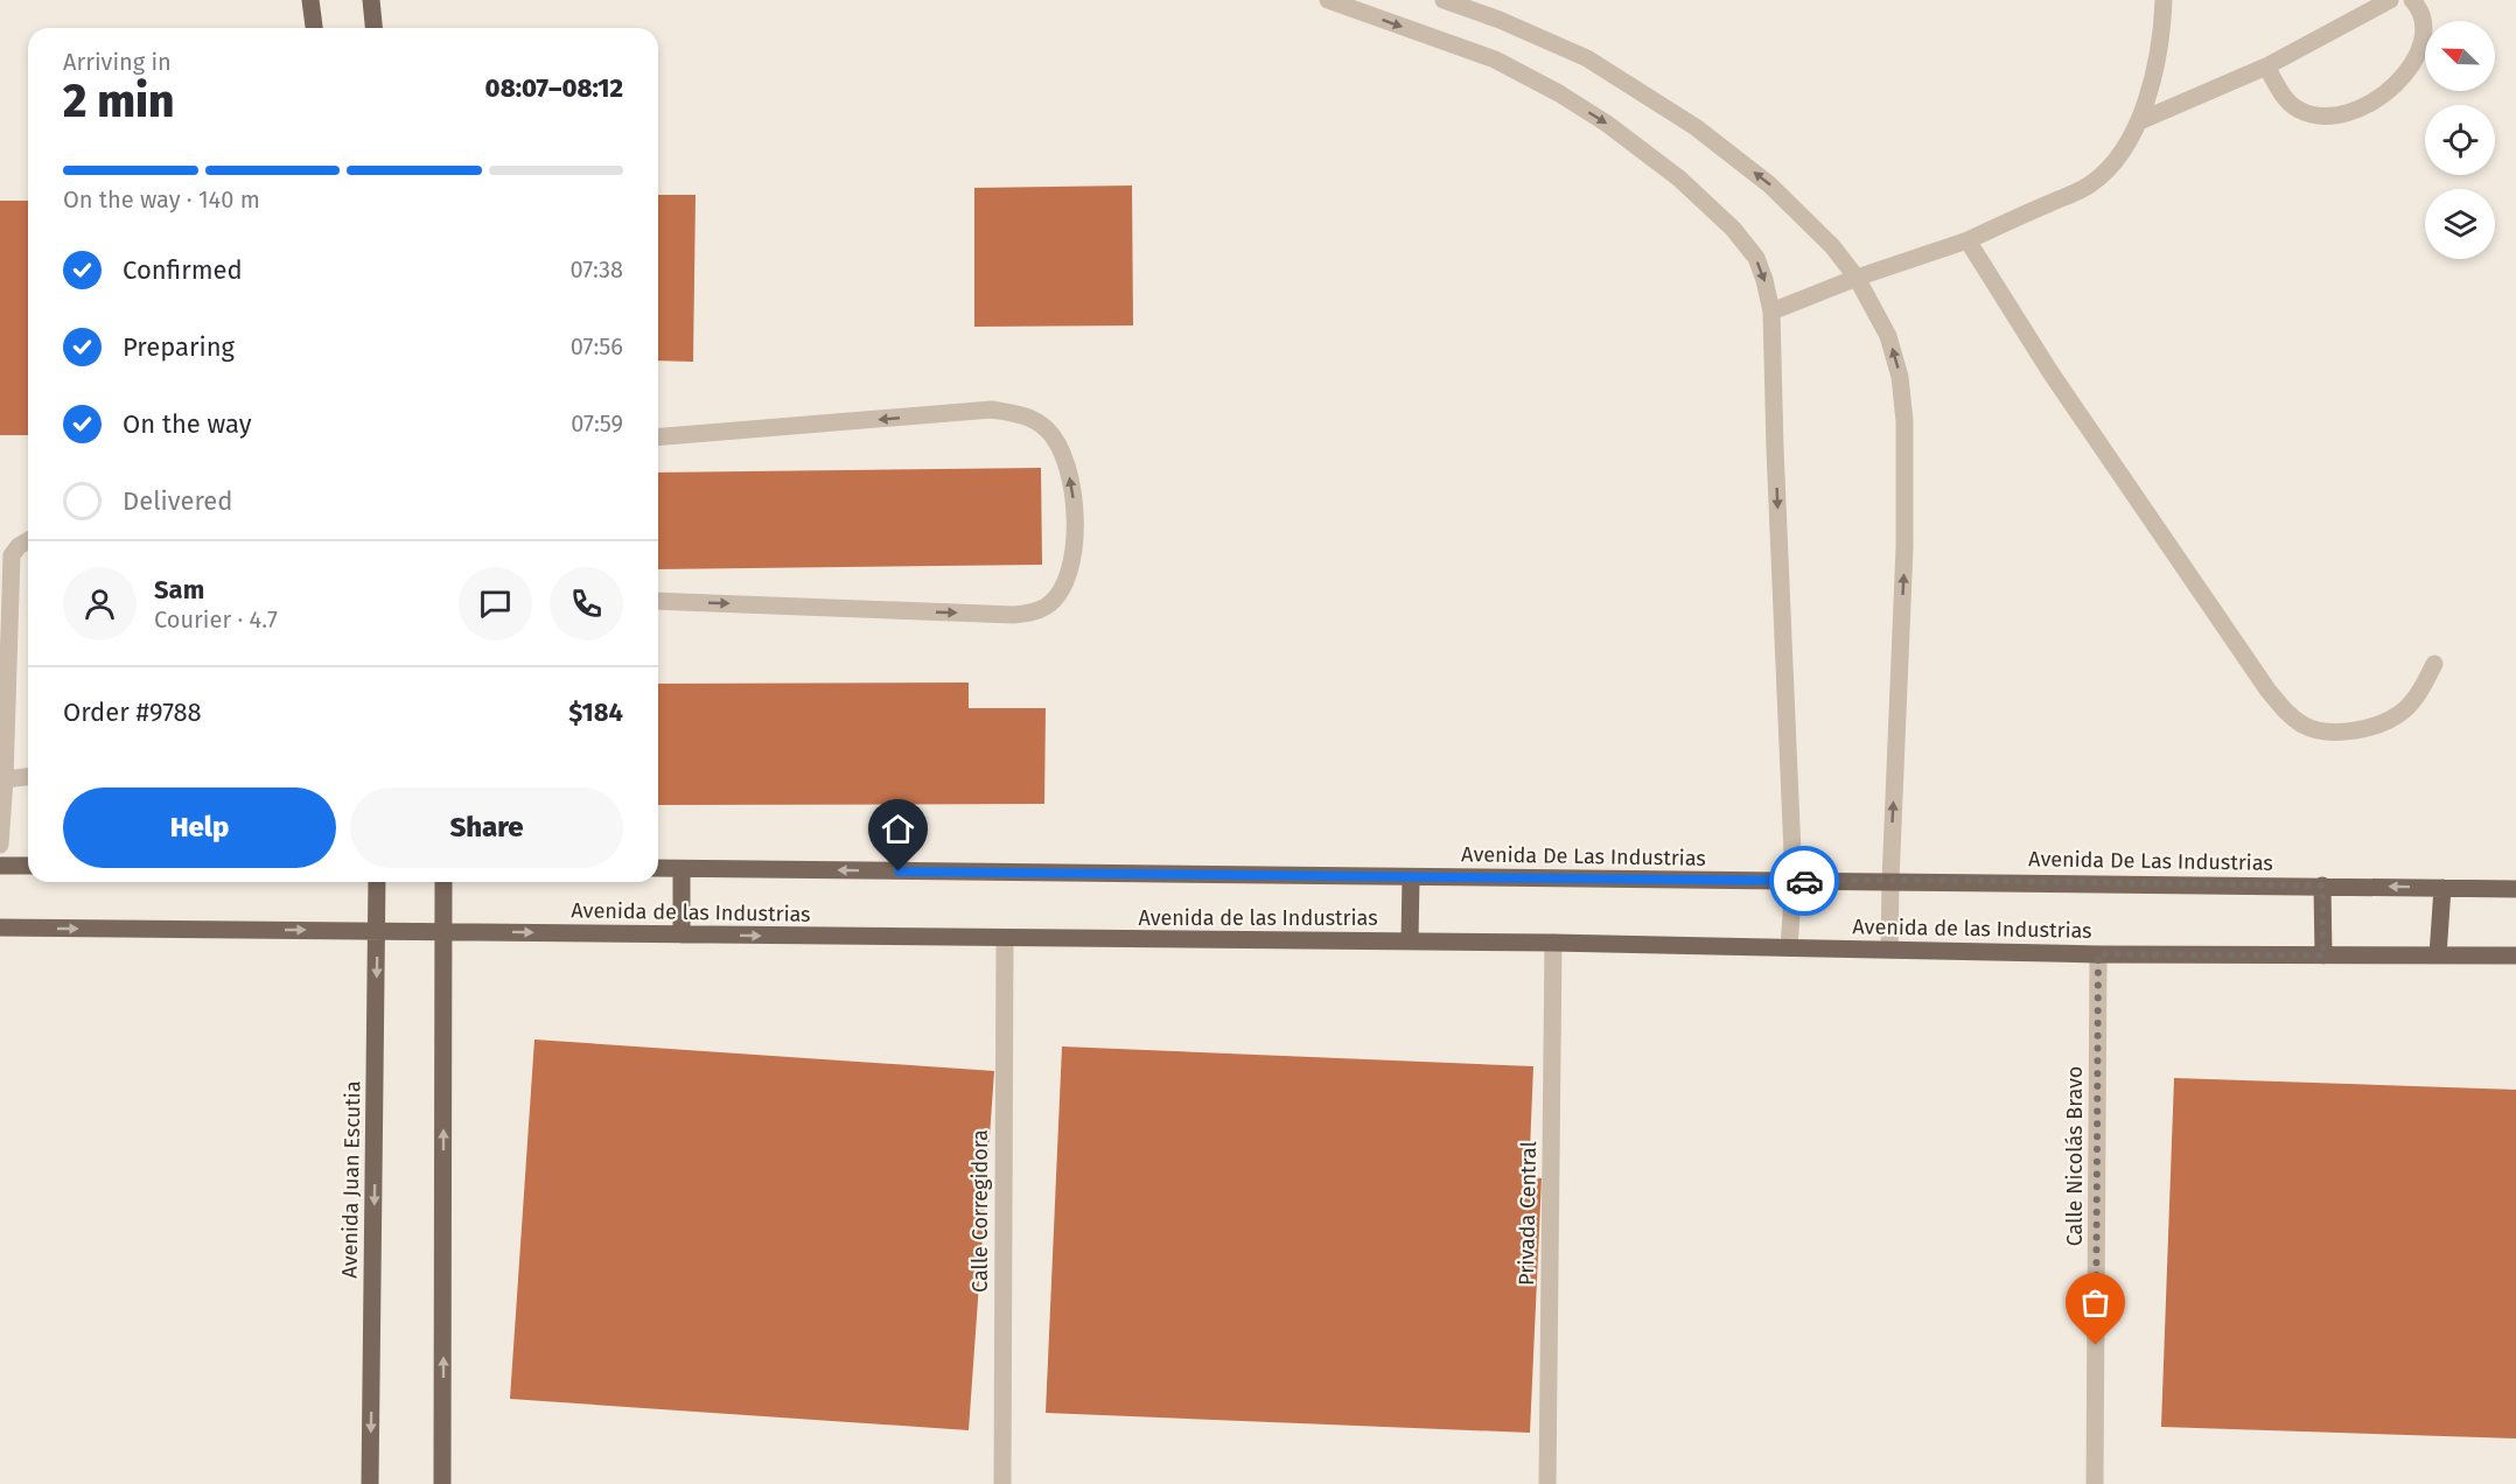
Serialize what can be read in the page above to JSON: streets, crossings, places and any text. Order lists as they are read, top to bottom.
{
  "streets": {
    "main road": ["Avenida De Las Industrias", "Avenida de las Industrias", "Avenida Juan Escutia"],
    "street": ["Calle Nicolás Bravo", "Calle Corregidora", "Privada Central"]
  },
  "crossings": [
    ["Avenida de las Industrias", "Calle Nicolás Bravo"],
    ["Avenida de las Industrias", "Avenida Juan Escutia"],
    ["Avenida de las Industrias", "Calle Corregidora"],
    ["Avenida de las Industrias", "Privada Central"]
  ],
  "one_way": ["Avenida De Las Industrias", "Avenida de las Industrias"],
  "north": "top left",
  "page": {
    "heading": ["2 min", "Arriving in", "08:07–08:12"],
    "panel": [
      "Sam",
      "Courier · 4.7",
      "Order #9788",
      "$184"
    ],
    "bar": "On the way · 140 m",
    "list": [
      ["Confirmed", "07:38"],
      ["Preparing", "07:56"],
      ["On the way", "07:59"],
      "Delivered"
    ],
    "buttons": ["Help", "Share"]
  }
}
